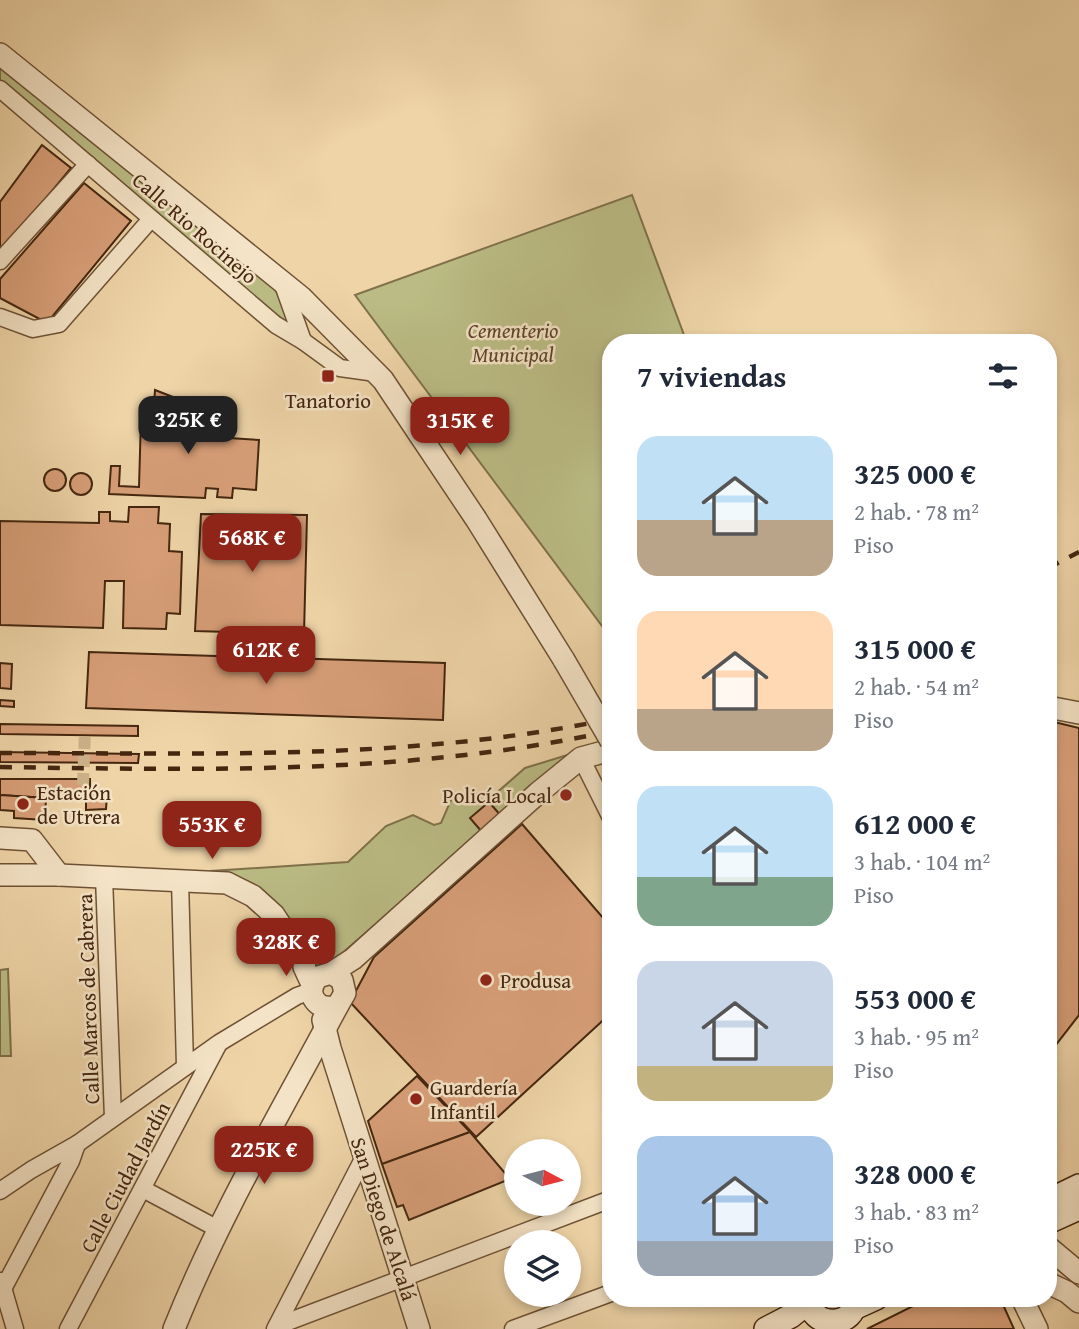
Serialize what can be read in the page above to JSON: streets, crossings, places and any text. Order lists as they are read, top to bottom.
{
  "streets": {
    "street": [
      "Calle Rio Rocinejo",
      "Calle Marcos de Cabrera",
      "Calle Ciudad Jardín",
      "San Diego de Alcalá"
    ]
  },
  "crossings": [
    ["Calle Marcos de Cabrera", "San Diego de Alcalá"]
  ],
  "parks": ["Cementerio Municipal"],
  "places": {
    "transit": ["Tanatorio"],
    "other": [
      "Policía Local",
      "Estación de Utrera",
      "Produsa",
      "Guardería Infantil"
    ]
  },
  "north": "right",
  "page": {
    "heading": "7 viviendas",
    "price": [
      "325K €",
      "315K €",
      "568K €",
      "612K €",
      "553K €",
      "328K €",
      "225K €"
    ],
    "list": [
      {
        "name": "325 000 €",
        "note": "2 hab. · 78 m² · Piso"
      },
      {
        "name": "315 000 €",
        "note": "2 hab. · 54 m² · Piso"
      },
      {
        "name": "612 000 €",
        "note": "3 hab. · 104 m² · Piso"
      },
      {
        "name": "553 000 €",
        "note": "3 hab. · 95 m² · Piso"
      },
      {
        "name": "328 000 €",
        "note": "3 hab. · 83 m² · Piso"
      }
    ]
  }
}
